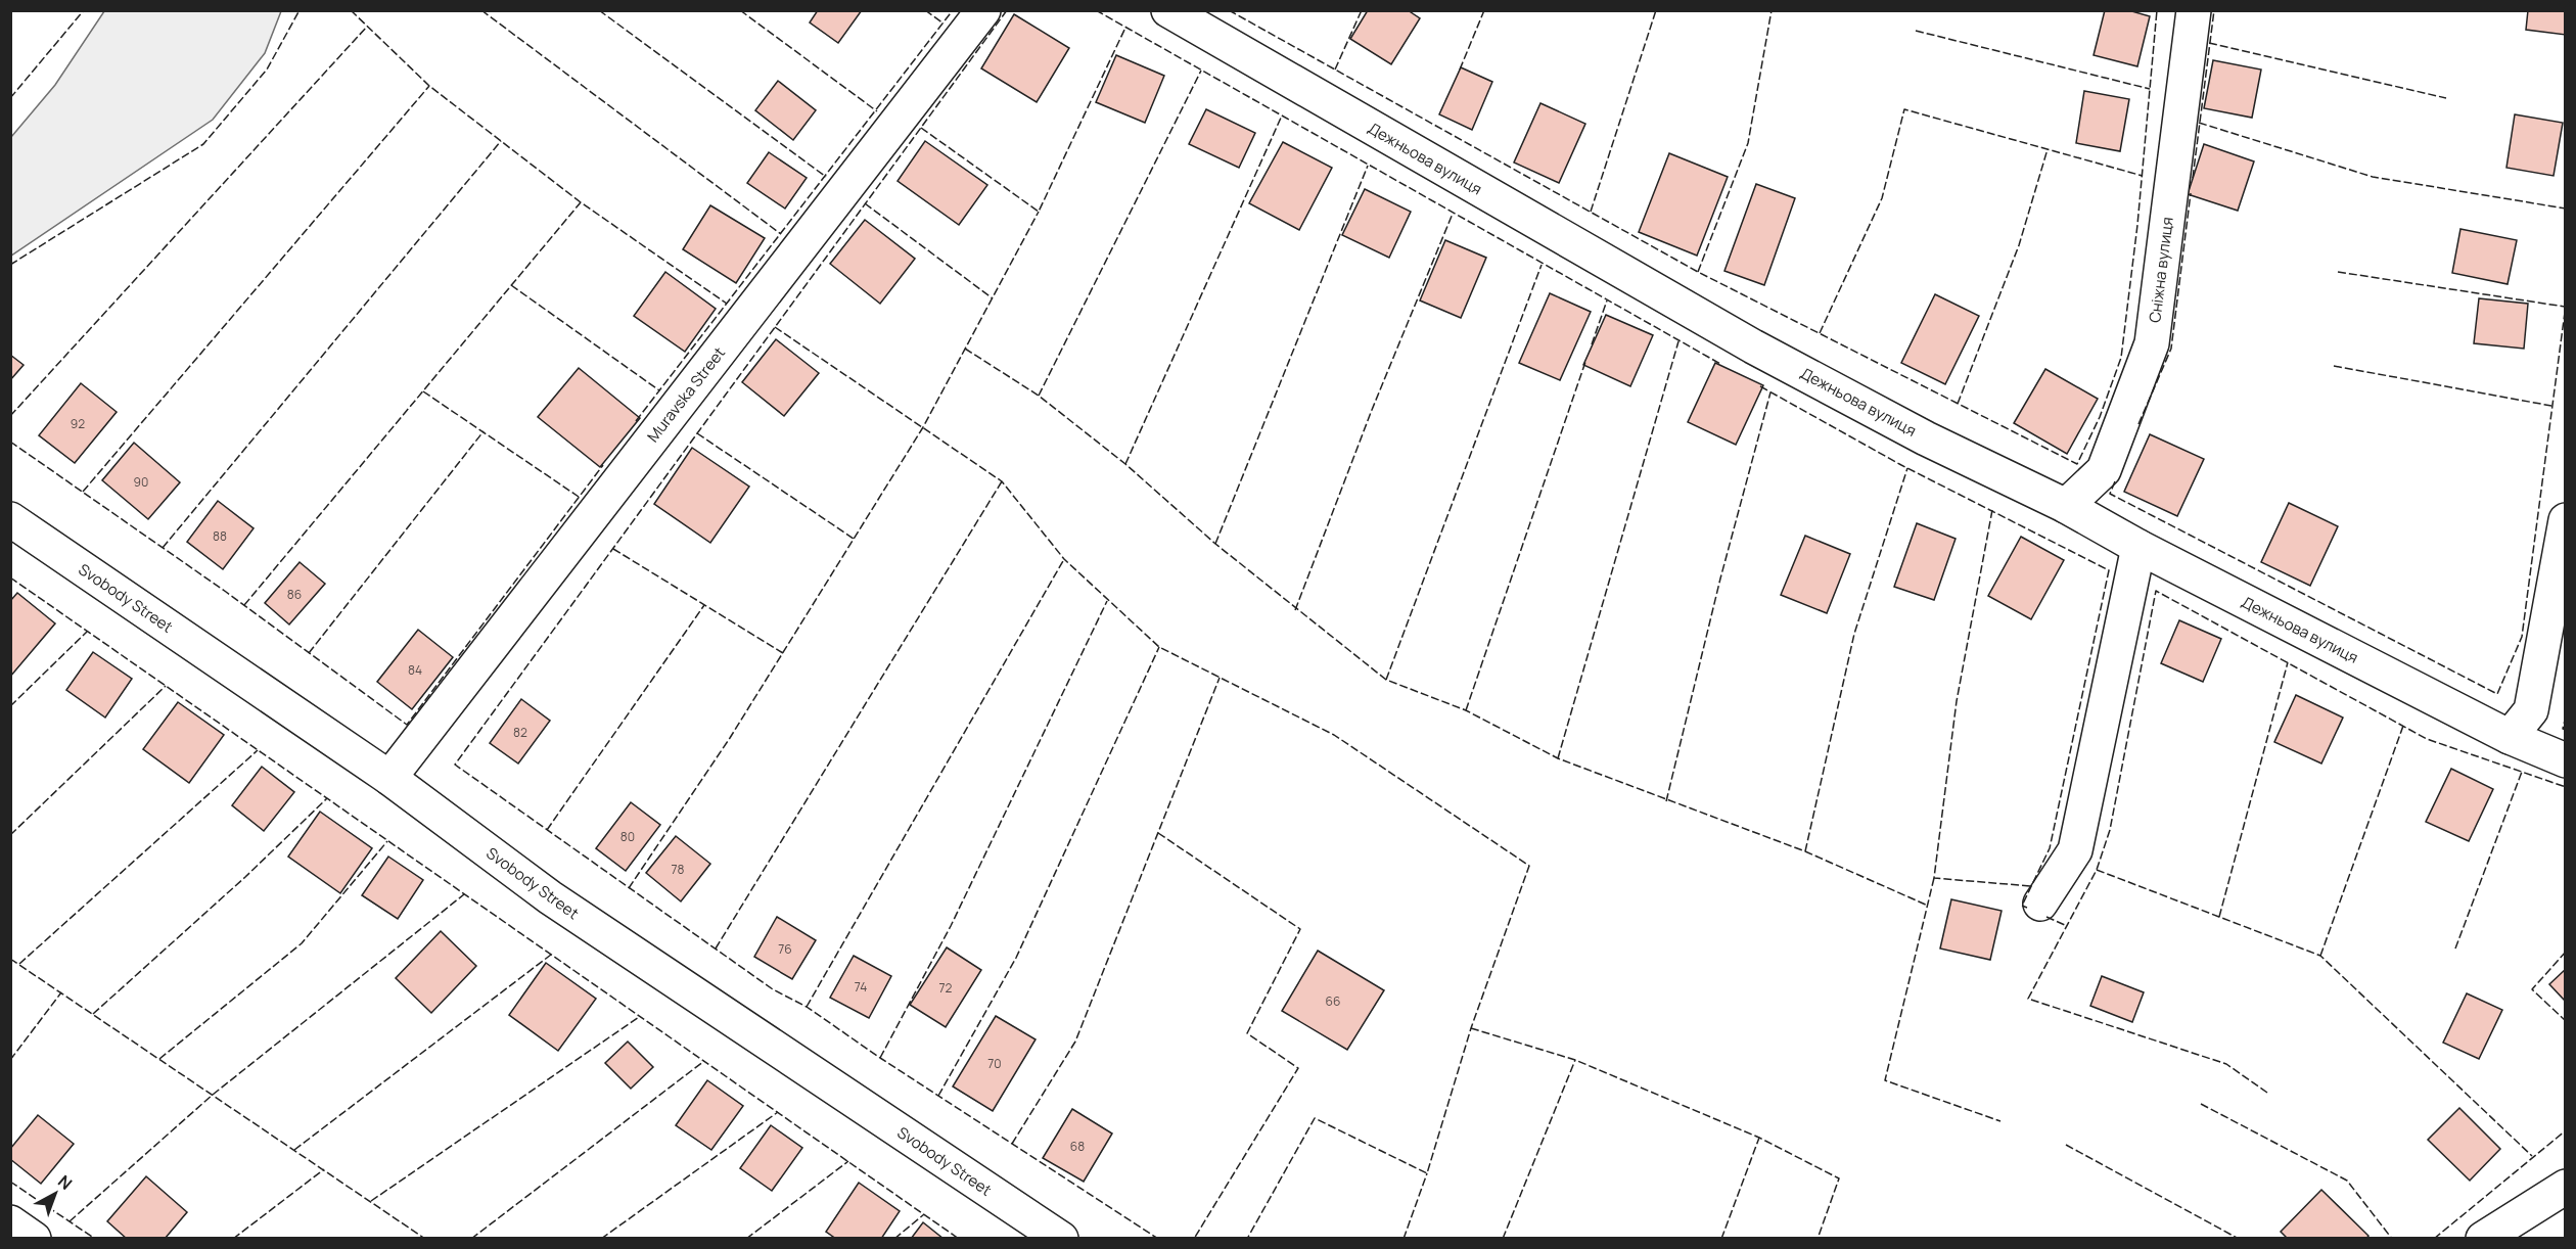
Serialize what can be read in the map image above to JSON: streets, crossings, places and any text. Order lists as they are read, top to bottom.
{
  "streets": {
    "street": [
      "Дежньова вулиця",
      "Сніжна вулиця",
      "Muravska Street",
      "Svobody Street"
    ]
  },
  "crossings": [
    ["Дежньова вулиця", "Сніжна вулиця"],
    ["Muravska Street", "Svobody Street"]
  ],
  "house_numbers": [
    "92",
    "90",
    "88",
    "86",
    "84",
    "82",
    "80",
    "78",
    "76",
    "74",
    "72",
    "66",
    "70",
    "68"
  ],
  "north": "top right"
}
